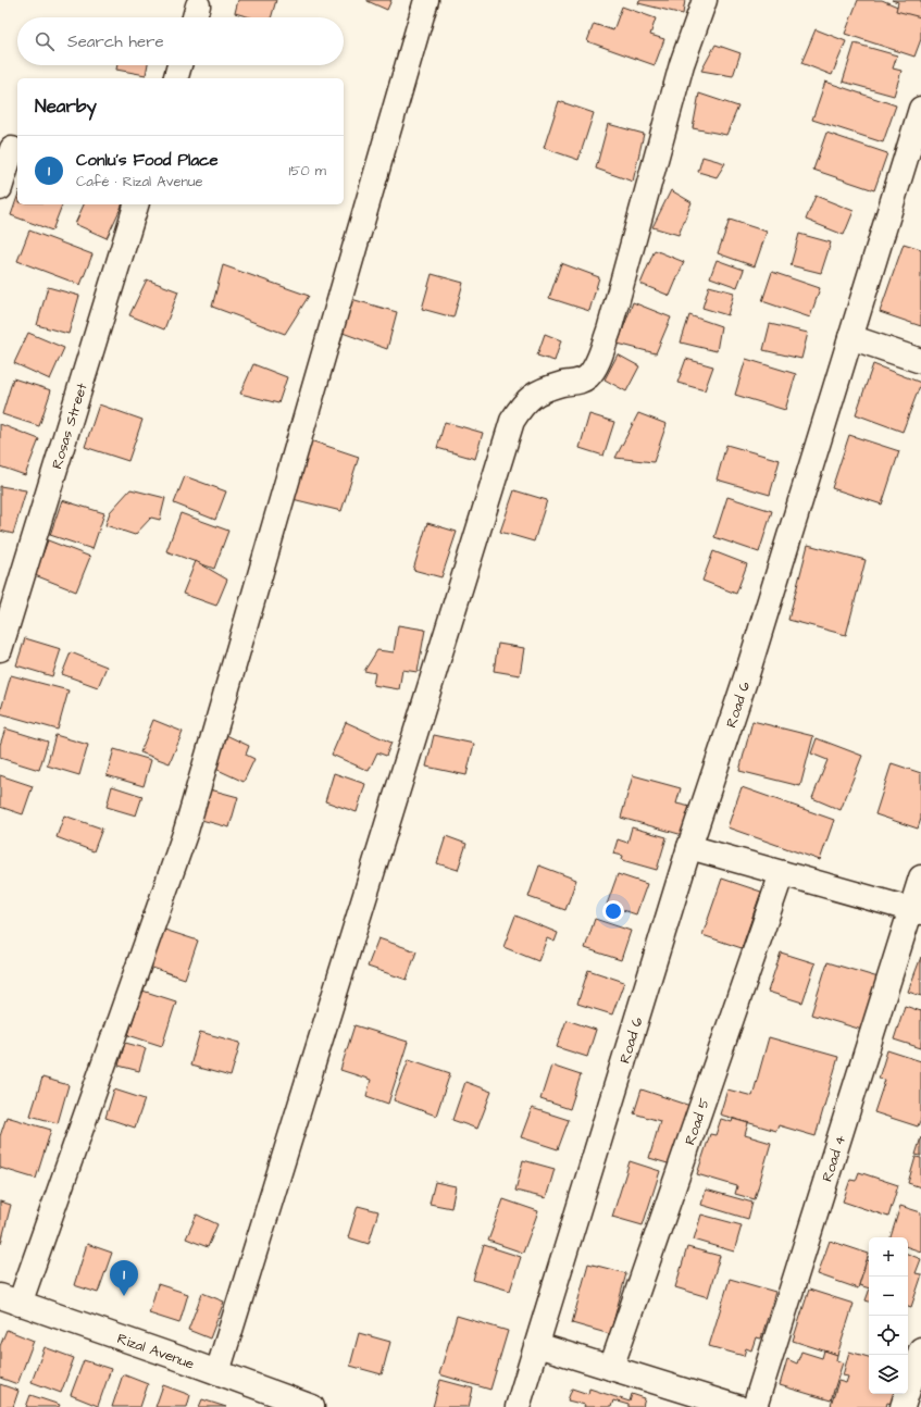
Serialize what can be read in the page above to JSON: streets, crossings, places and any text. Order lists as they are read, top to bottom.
{
  "streets": {
    "street": [
      "Rosas Street",
      "Road 6",
      "Road 5",
      "Road 4",
      "Rizal Avenue"
    ]
  },
  "page": {
    "search": "Search here",
    "heading": "Nearby",
    "list": [
      {
        "mark": "1",
        "name": "Conlu's Food Place",
        "note": "Café · Rizal Avenue",
        "value": "150 m"
      }
    ],
    "map_buttons": ["+", "−"],
    "pins": "1"
  }
}
